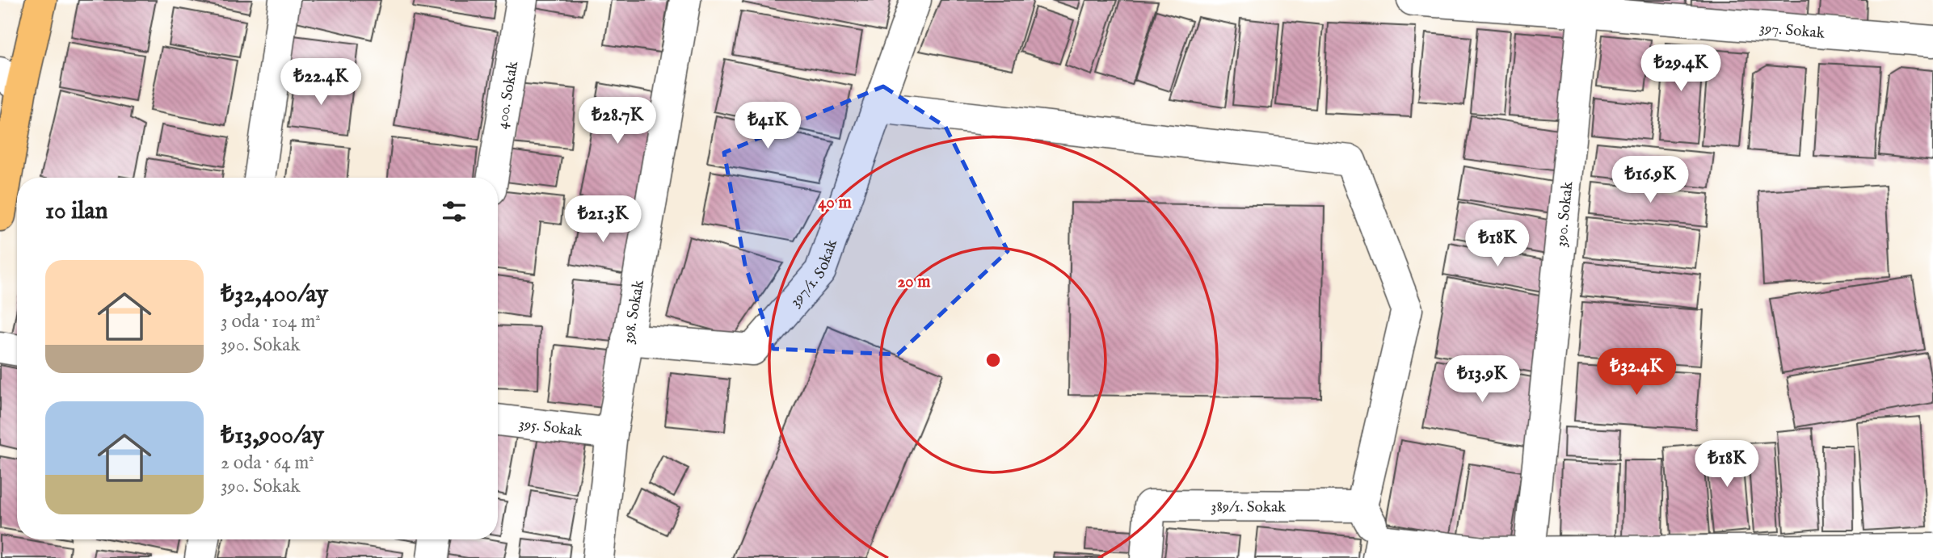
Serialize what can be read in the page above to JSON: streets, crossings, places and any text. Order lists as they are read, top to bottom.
{
  "streets": {
    "street": [
      "397. Sokak",
      "400. Sokak",
      "390. Sokak",
      "397/1. Sokak",
      "398. Sokak",
      "395. Sokak",
      "389/1. Sokak"
    ]
  },
  "crossings": [
    ["397. Sokak", "390. Sokak"],
    ["397/1. Sokak", "398. Sokak"],
    ["398. Sokak", "395. Sokak"]
  ],
  "page": {
    "price": [
      "₺29.4K",
      "₺22.4K",
      "₺28.7K",
      "₺41K",
      "₺16.9K",
      "₺21.3K",
      "₺18K",
      "₺32.4K",
      "₺13.9K",
      "₺18K"
    ],
    "heading": "10 ilan",
    "list": [
      {
        "name": "₺32,400/ay",
        "note": "3 oda · 104 m² · 390. Sokak"
      },
      {
        "name": "₺13,900/ay",
        "note": "2 oda · 64 m² · 390. Sokak"
      }
    ]
  },
  "rings": ["40 m", "20 m"]
}
